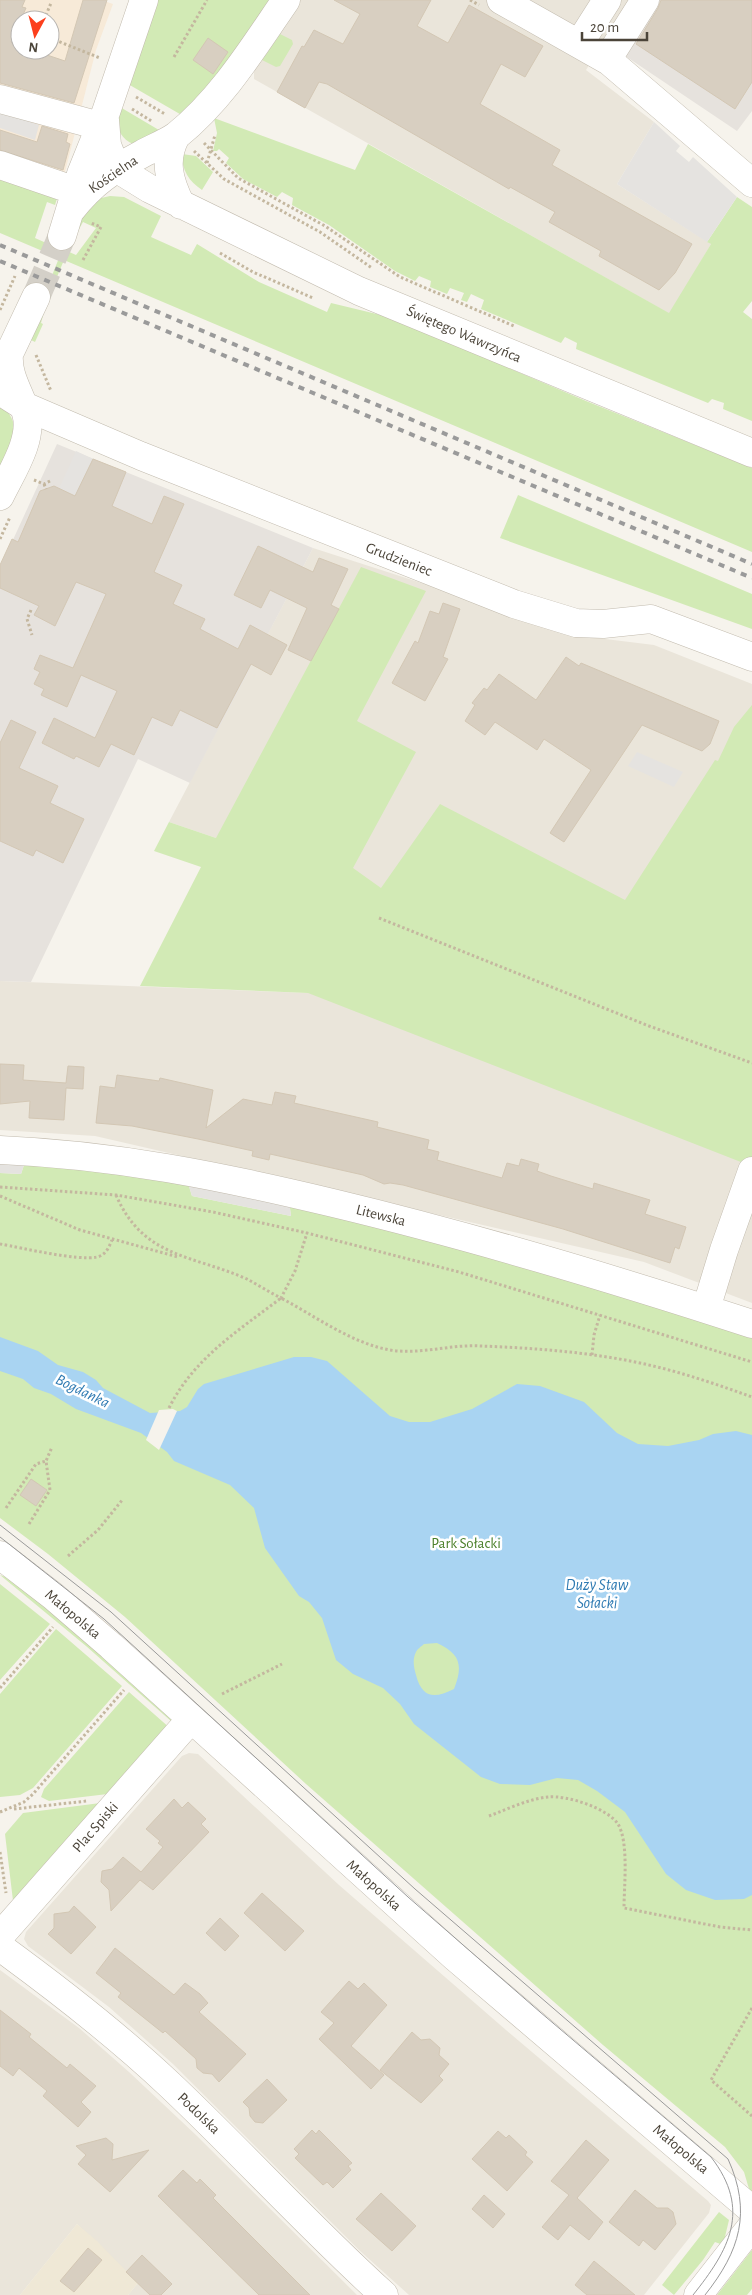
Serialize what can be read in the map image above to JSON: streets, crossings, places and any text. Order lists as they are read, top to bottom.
{
  "streets": {
    "street": [
      "Kościelna",
      "Świętego Wawrzyńca",
      "Grudzieniec",
      "Litewska",
      "Małopolska",
      "Plac Spiski",
      "Podolska"
    ]
  },
  "crossings": [
    ["Kościelna", "Świętego Wawrzyńca"],
    ["Małopolska", "Plac Spiski"]
  ],
  "water": ["Bogdanka", "Duży Staw Sołacki"],
  "parks": ["Park Sołacki"],
  "scale_bar": "20 m",
  "north": "bottom"
}
